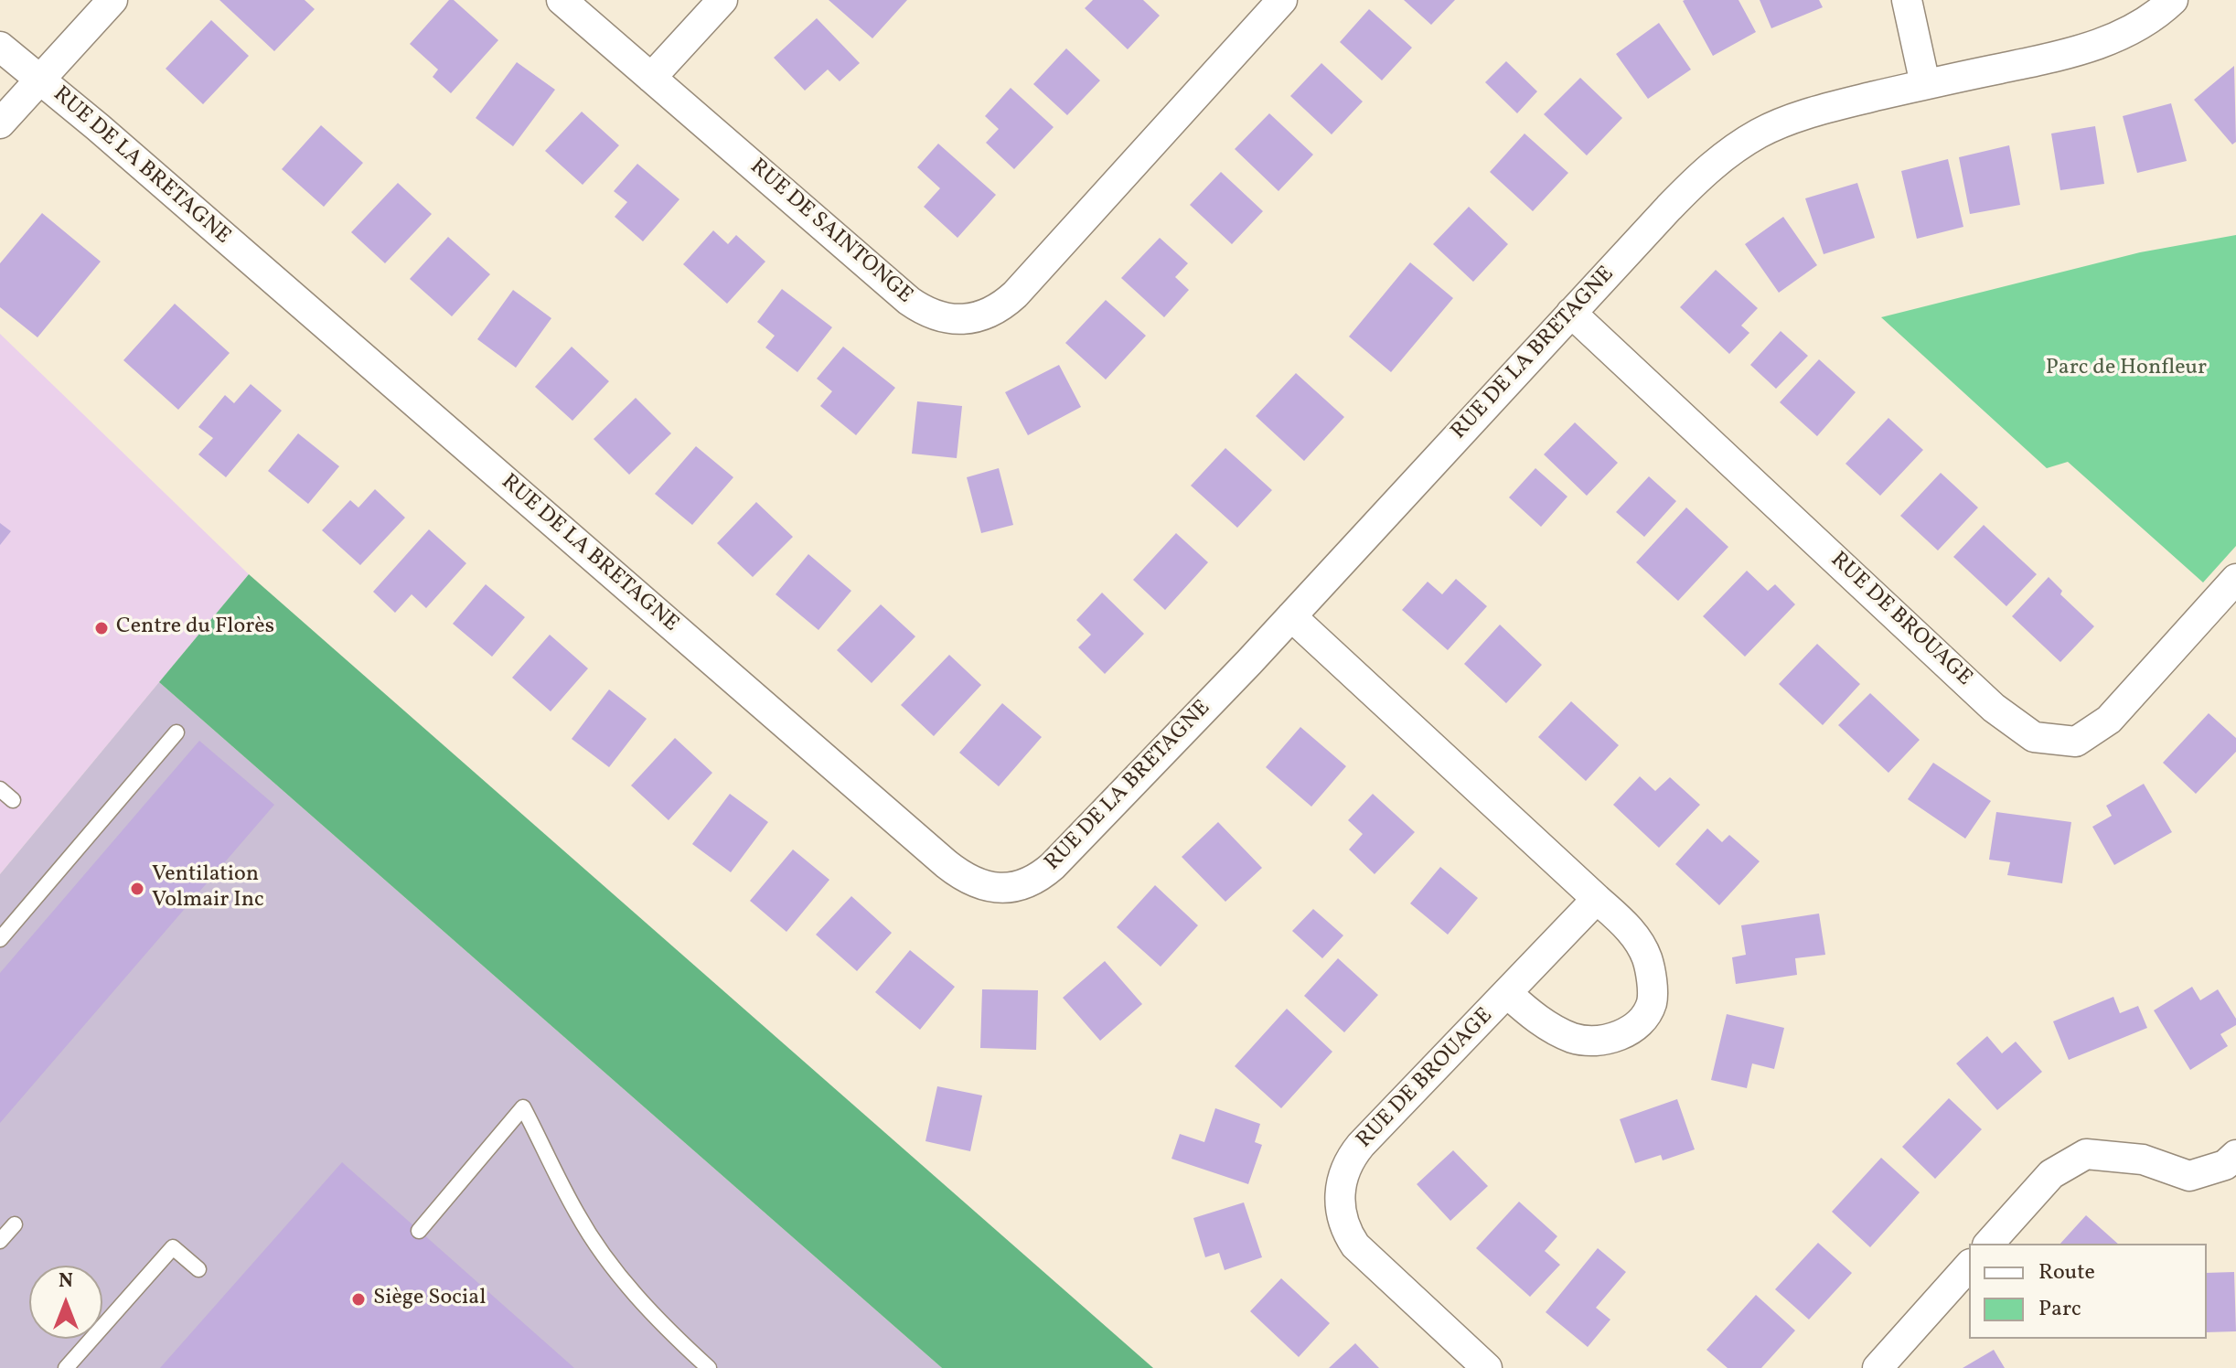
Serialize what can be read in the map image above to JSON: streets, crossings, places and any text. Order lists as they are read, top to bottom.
{
  "streets": {
    "street": ["RUE DE LA BRETAGNE", "RUE DE SAINTONGE", "RUE DE BROUAGE"]
  },
  "crossings": [
    ["RUE DE LA BRETAGNE", "RUE DE BROUAGE"]
  ],
  "parks": ["Parc de Honfleur"],
  "places": ["Centre du Florès", "Ventilation Volmair Inc", "Siège Social"],
  "legend": ["Route", "Parc"],
  "north": "top"
}
